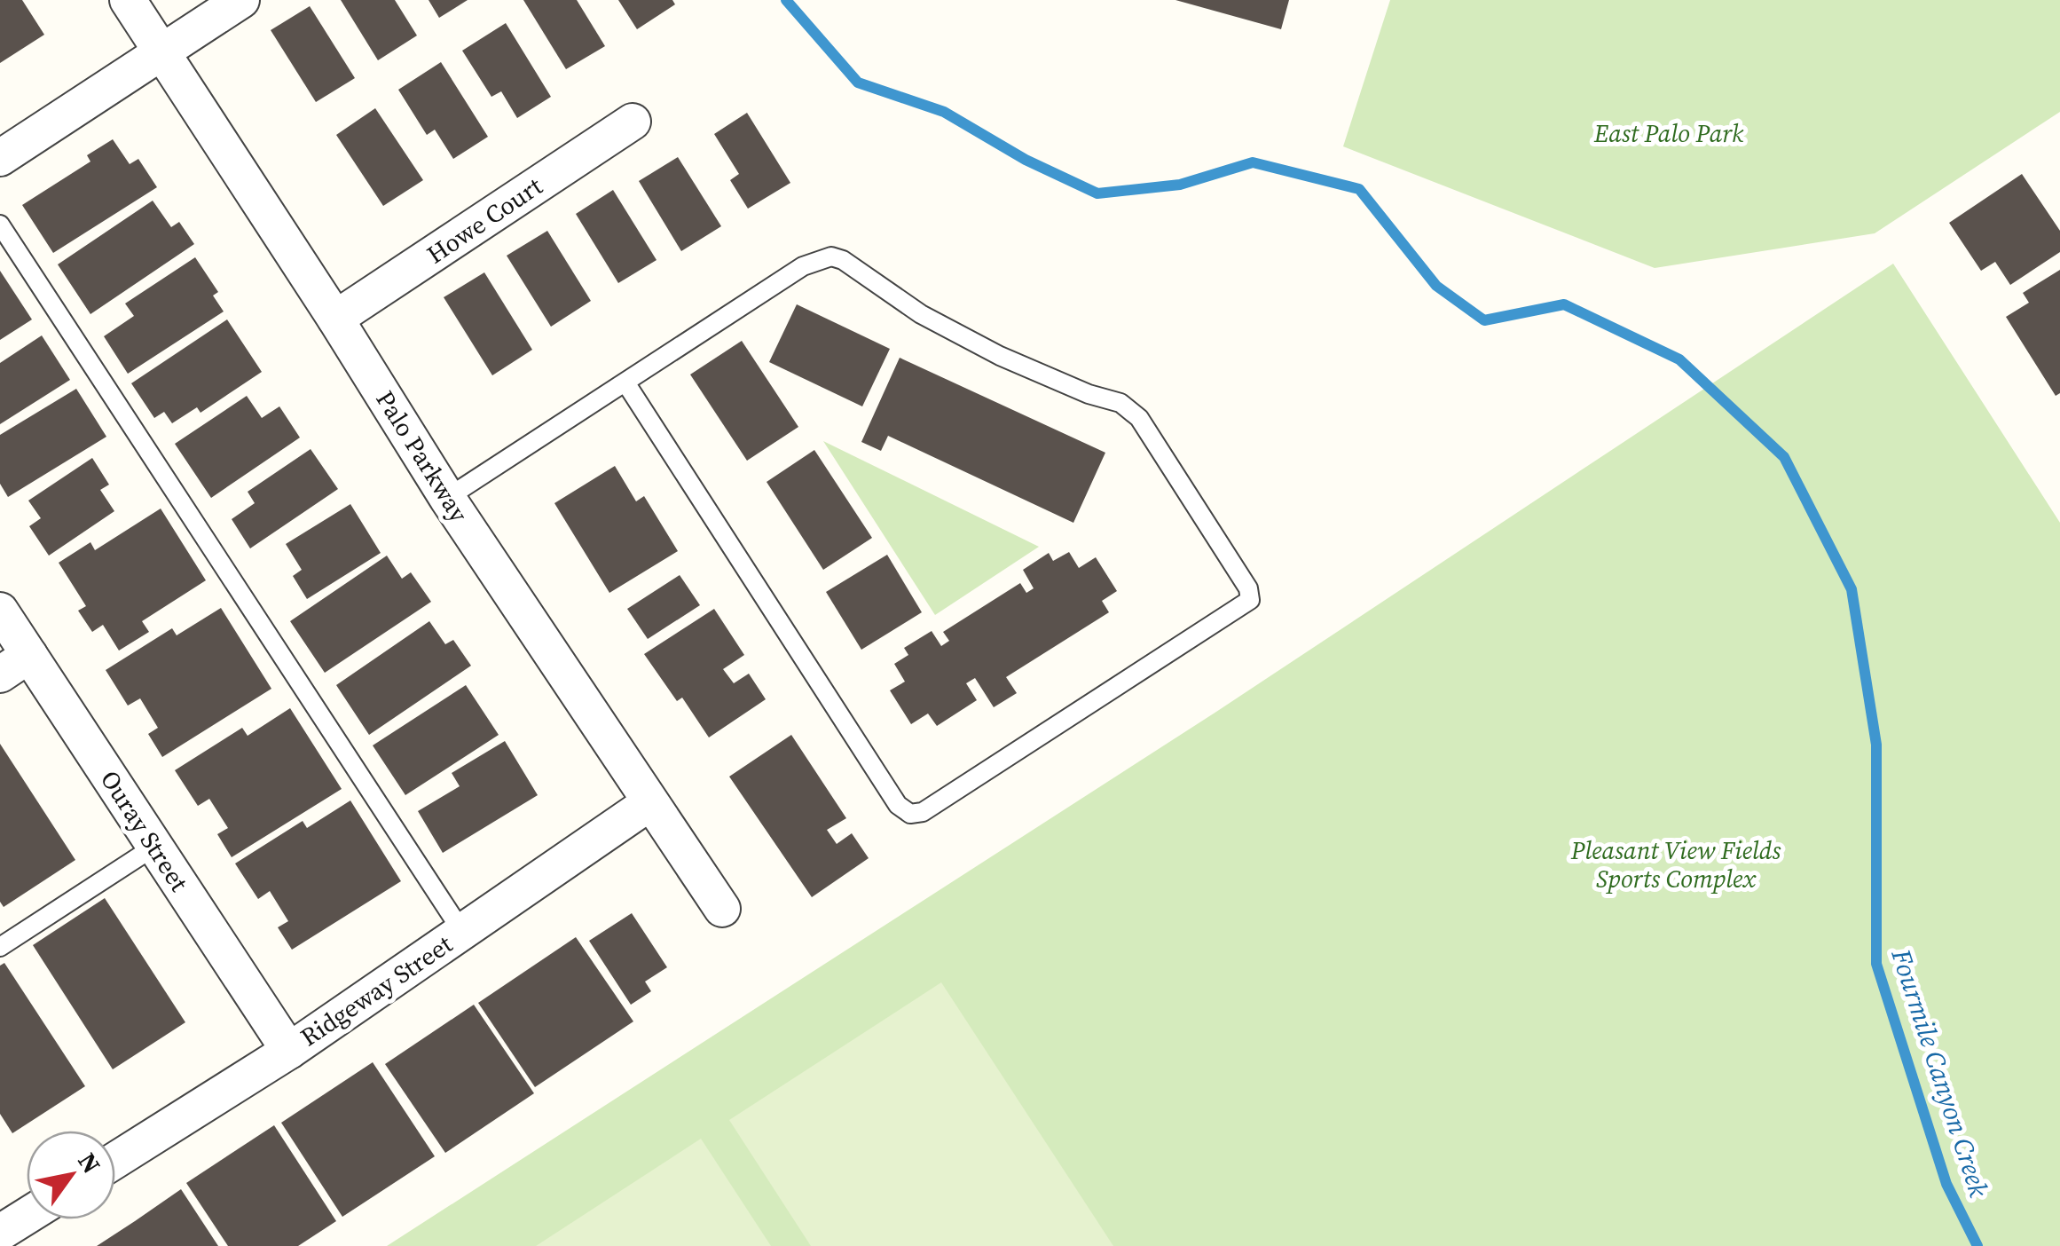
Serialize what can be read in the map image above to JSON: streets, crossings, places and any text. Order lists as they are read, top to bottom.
{
  "streets": {
    "street": [
      "Howe Court",
      "Palo Parkway",
      "Ouray Street",
      "Ridgeway Street"
    ]
  },
  "crossings": [
    ["Howe Court", "Palo Parkway"],
    ["Palo Parkway", "Ridgeway Street"],
    ["Ouray Street", "Ridgeway Street"]
  ],
  "water": ["Fourmile Canyon Creek"],
  "parks": ["East Palo Park", "Pleasant View Fields Sports Complex"],
  "north": "top right"
}
